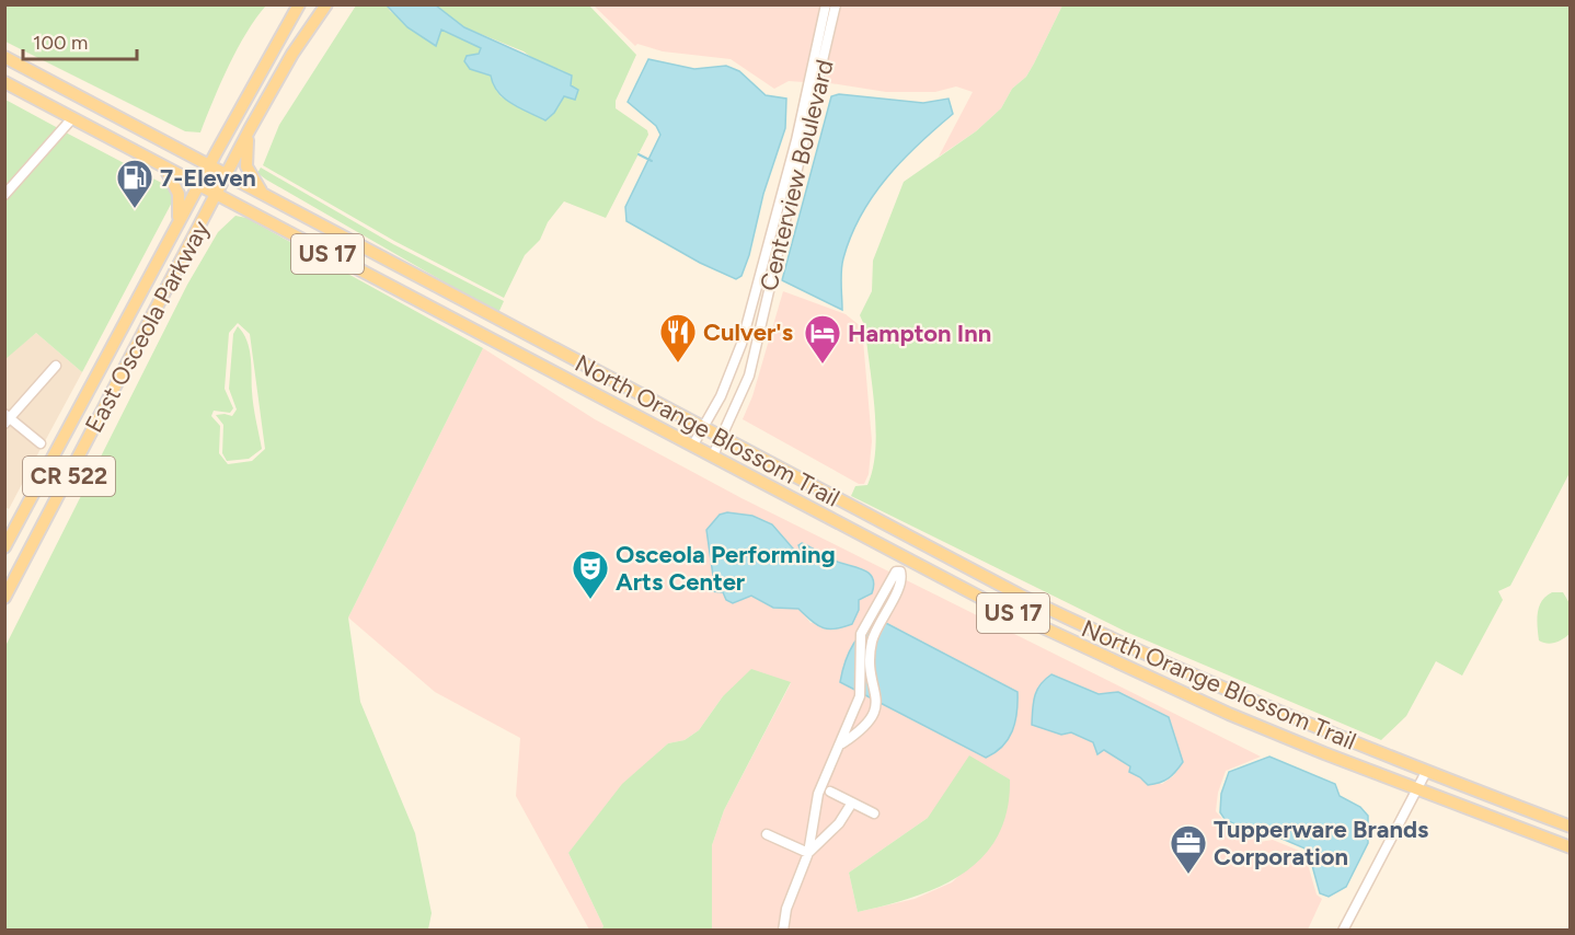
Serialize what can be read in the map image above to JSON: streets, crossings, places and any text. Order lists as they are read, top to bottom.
{
  "streets": {
    "main road": [
      "US 17",
      "East Osceola Parkway",
      "North Orange Blossom Trail",
      "CR 522"
    ],
    "street": ["Centerview Boulevard"]
  },
  "crossings": [
    ["Centerview Boulevard", "North Orange Blossom Trail"],
    ["US 17", "North Orange Blossom Trail"],
    ["East Osceola Parkway", "North Orange Blossom Trail"],
    ["East Osceola Parkway", "CR 522"],
    ["North Orange Blossom Trail", "CR 522"]
  ],
  "places": {
    "fuel station": ["7-Eleven"],
    "restaurant": ["Culver's"],
    "hotel": ["Hampton Inn"],
    "theatre": ["Osceola Performing Arts Center"],
    "office": ["Tupperware Brands Corporation"]
  },
  "scale_bar": "100 m"
}
